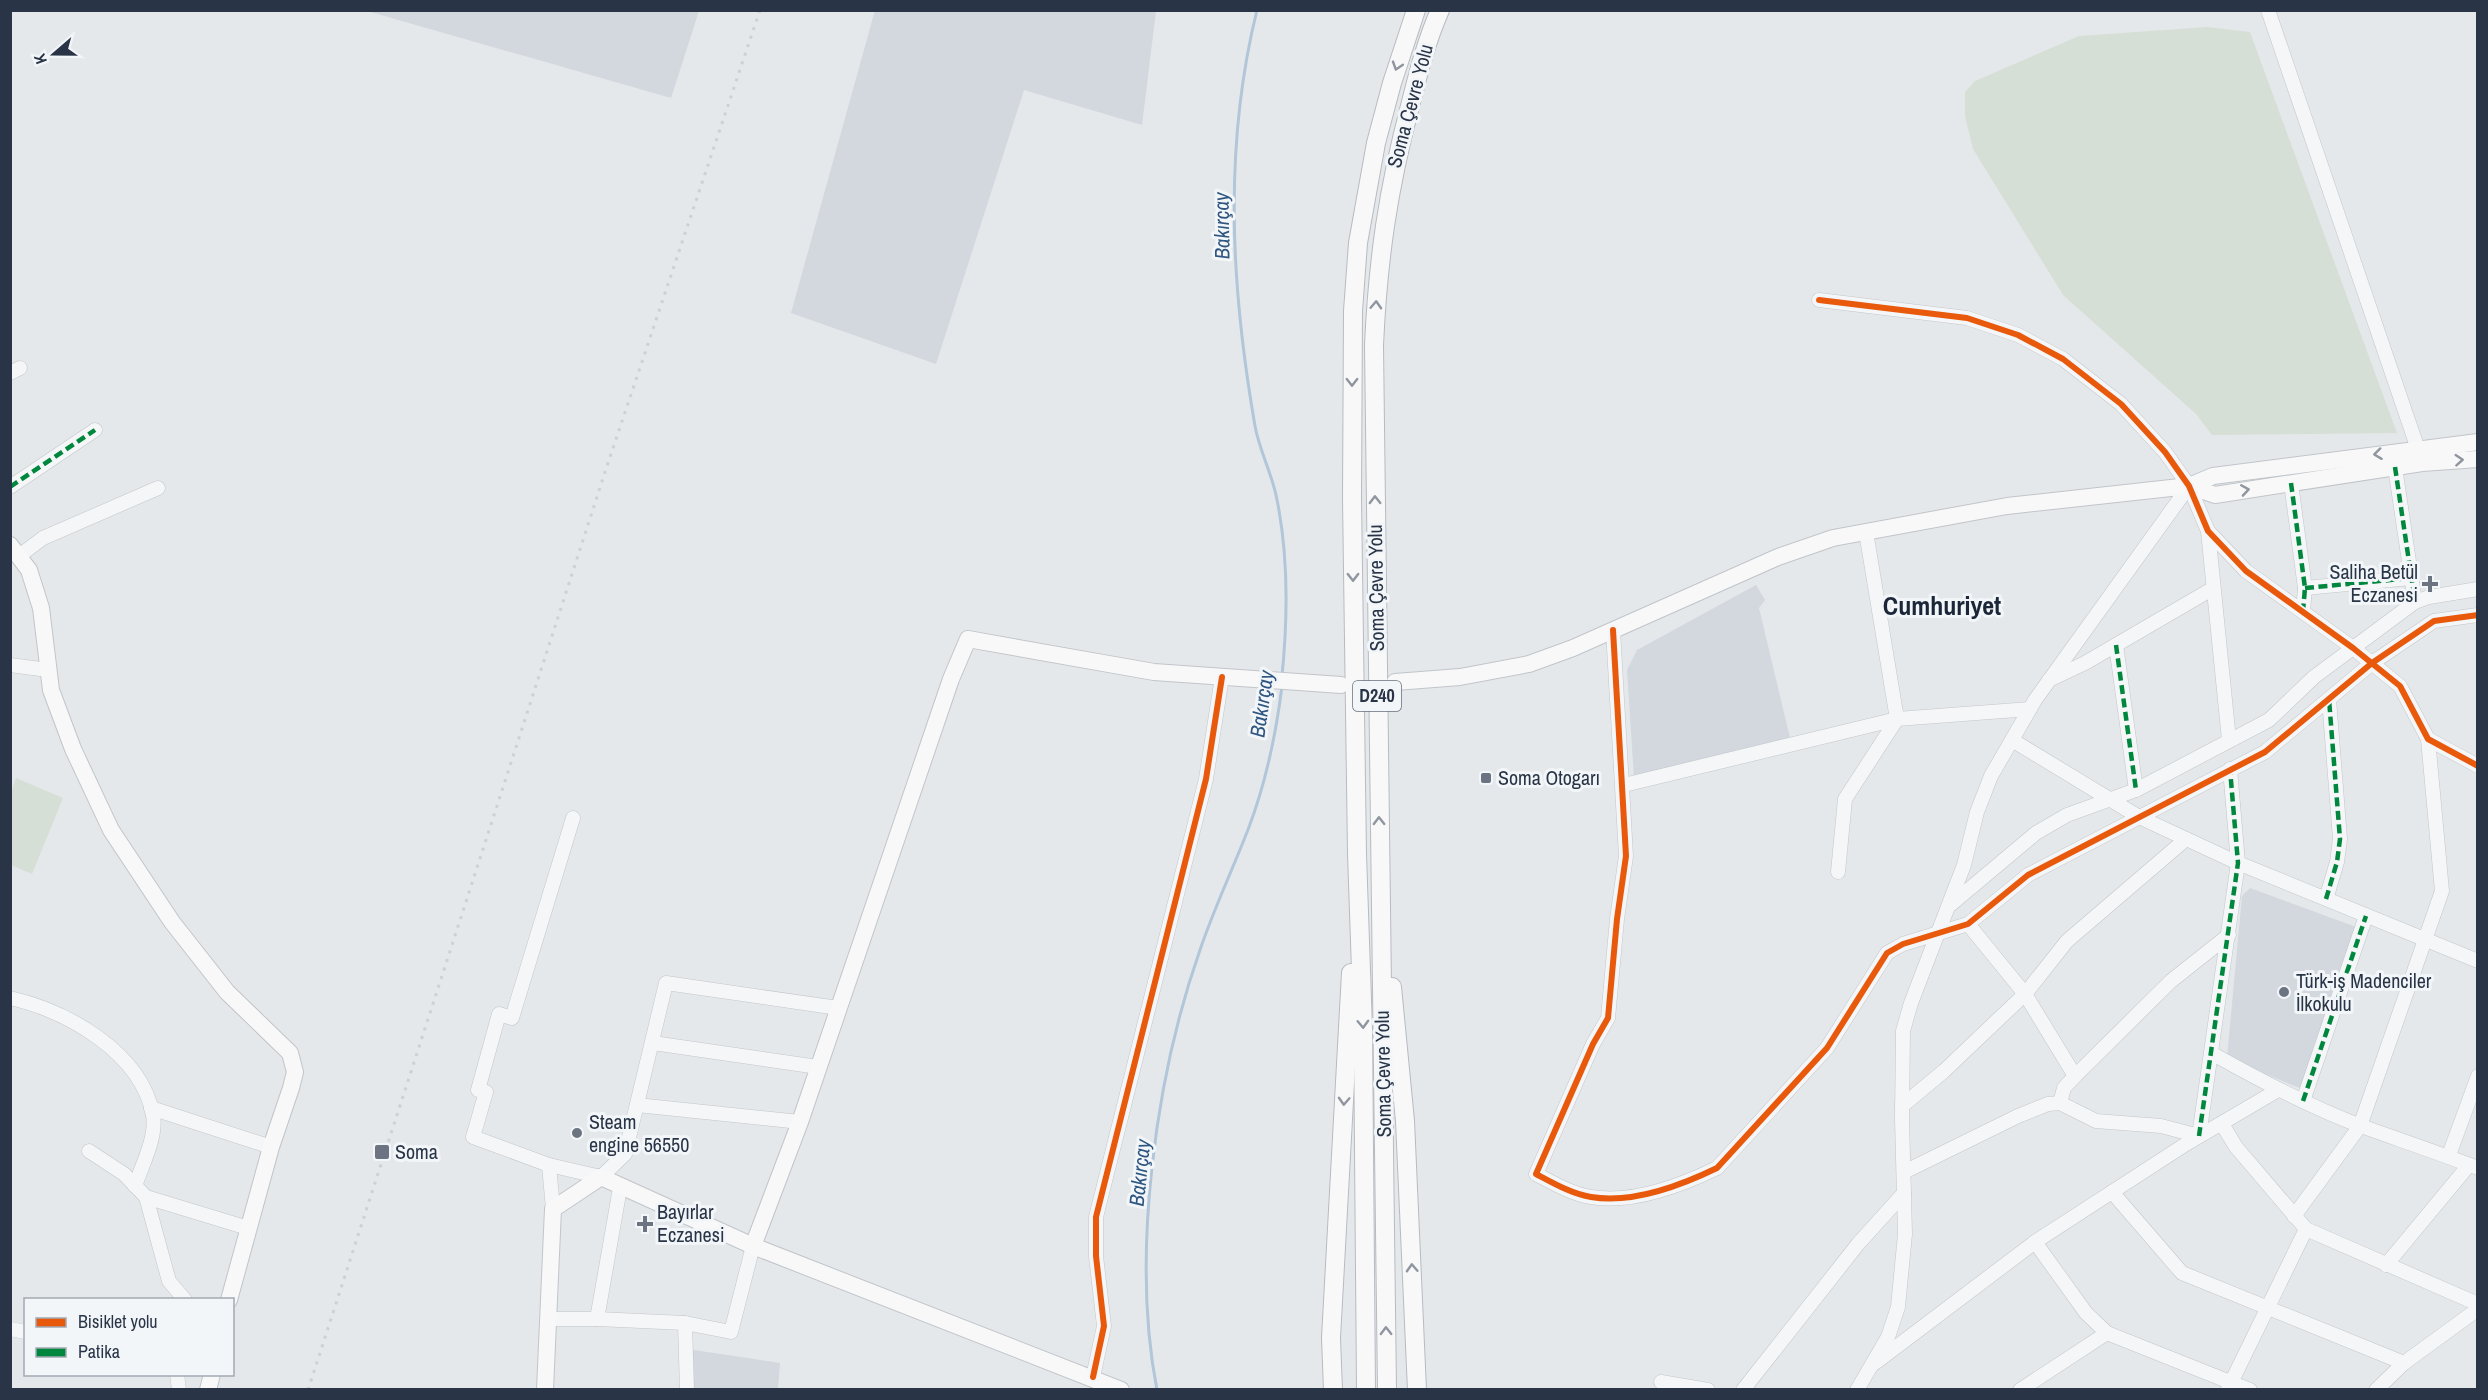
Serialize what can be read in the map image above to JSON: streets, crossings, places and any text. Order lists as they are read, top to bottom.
{
  "streets": {
    "highway": ["Soma Çevre Yolu", "D240"]
  },
  "districts": ["Cumhuriyet"],
  "water": ["Bakırçay"],
  "places": {
    "health": ["Saliha Betül Eczanesi", "Bayırlar Eczanesi"],
    "transit": ["Soma Otogarı", "Soma"],
    "other": ["Türk-iş Madenciler İlkokulu", "Steam engine 56550"]
  },
  "legend": ["Bisiklet yolu", "Patika"],
  "north": "left"
}
